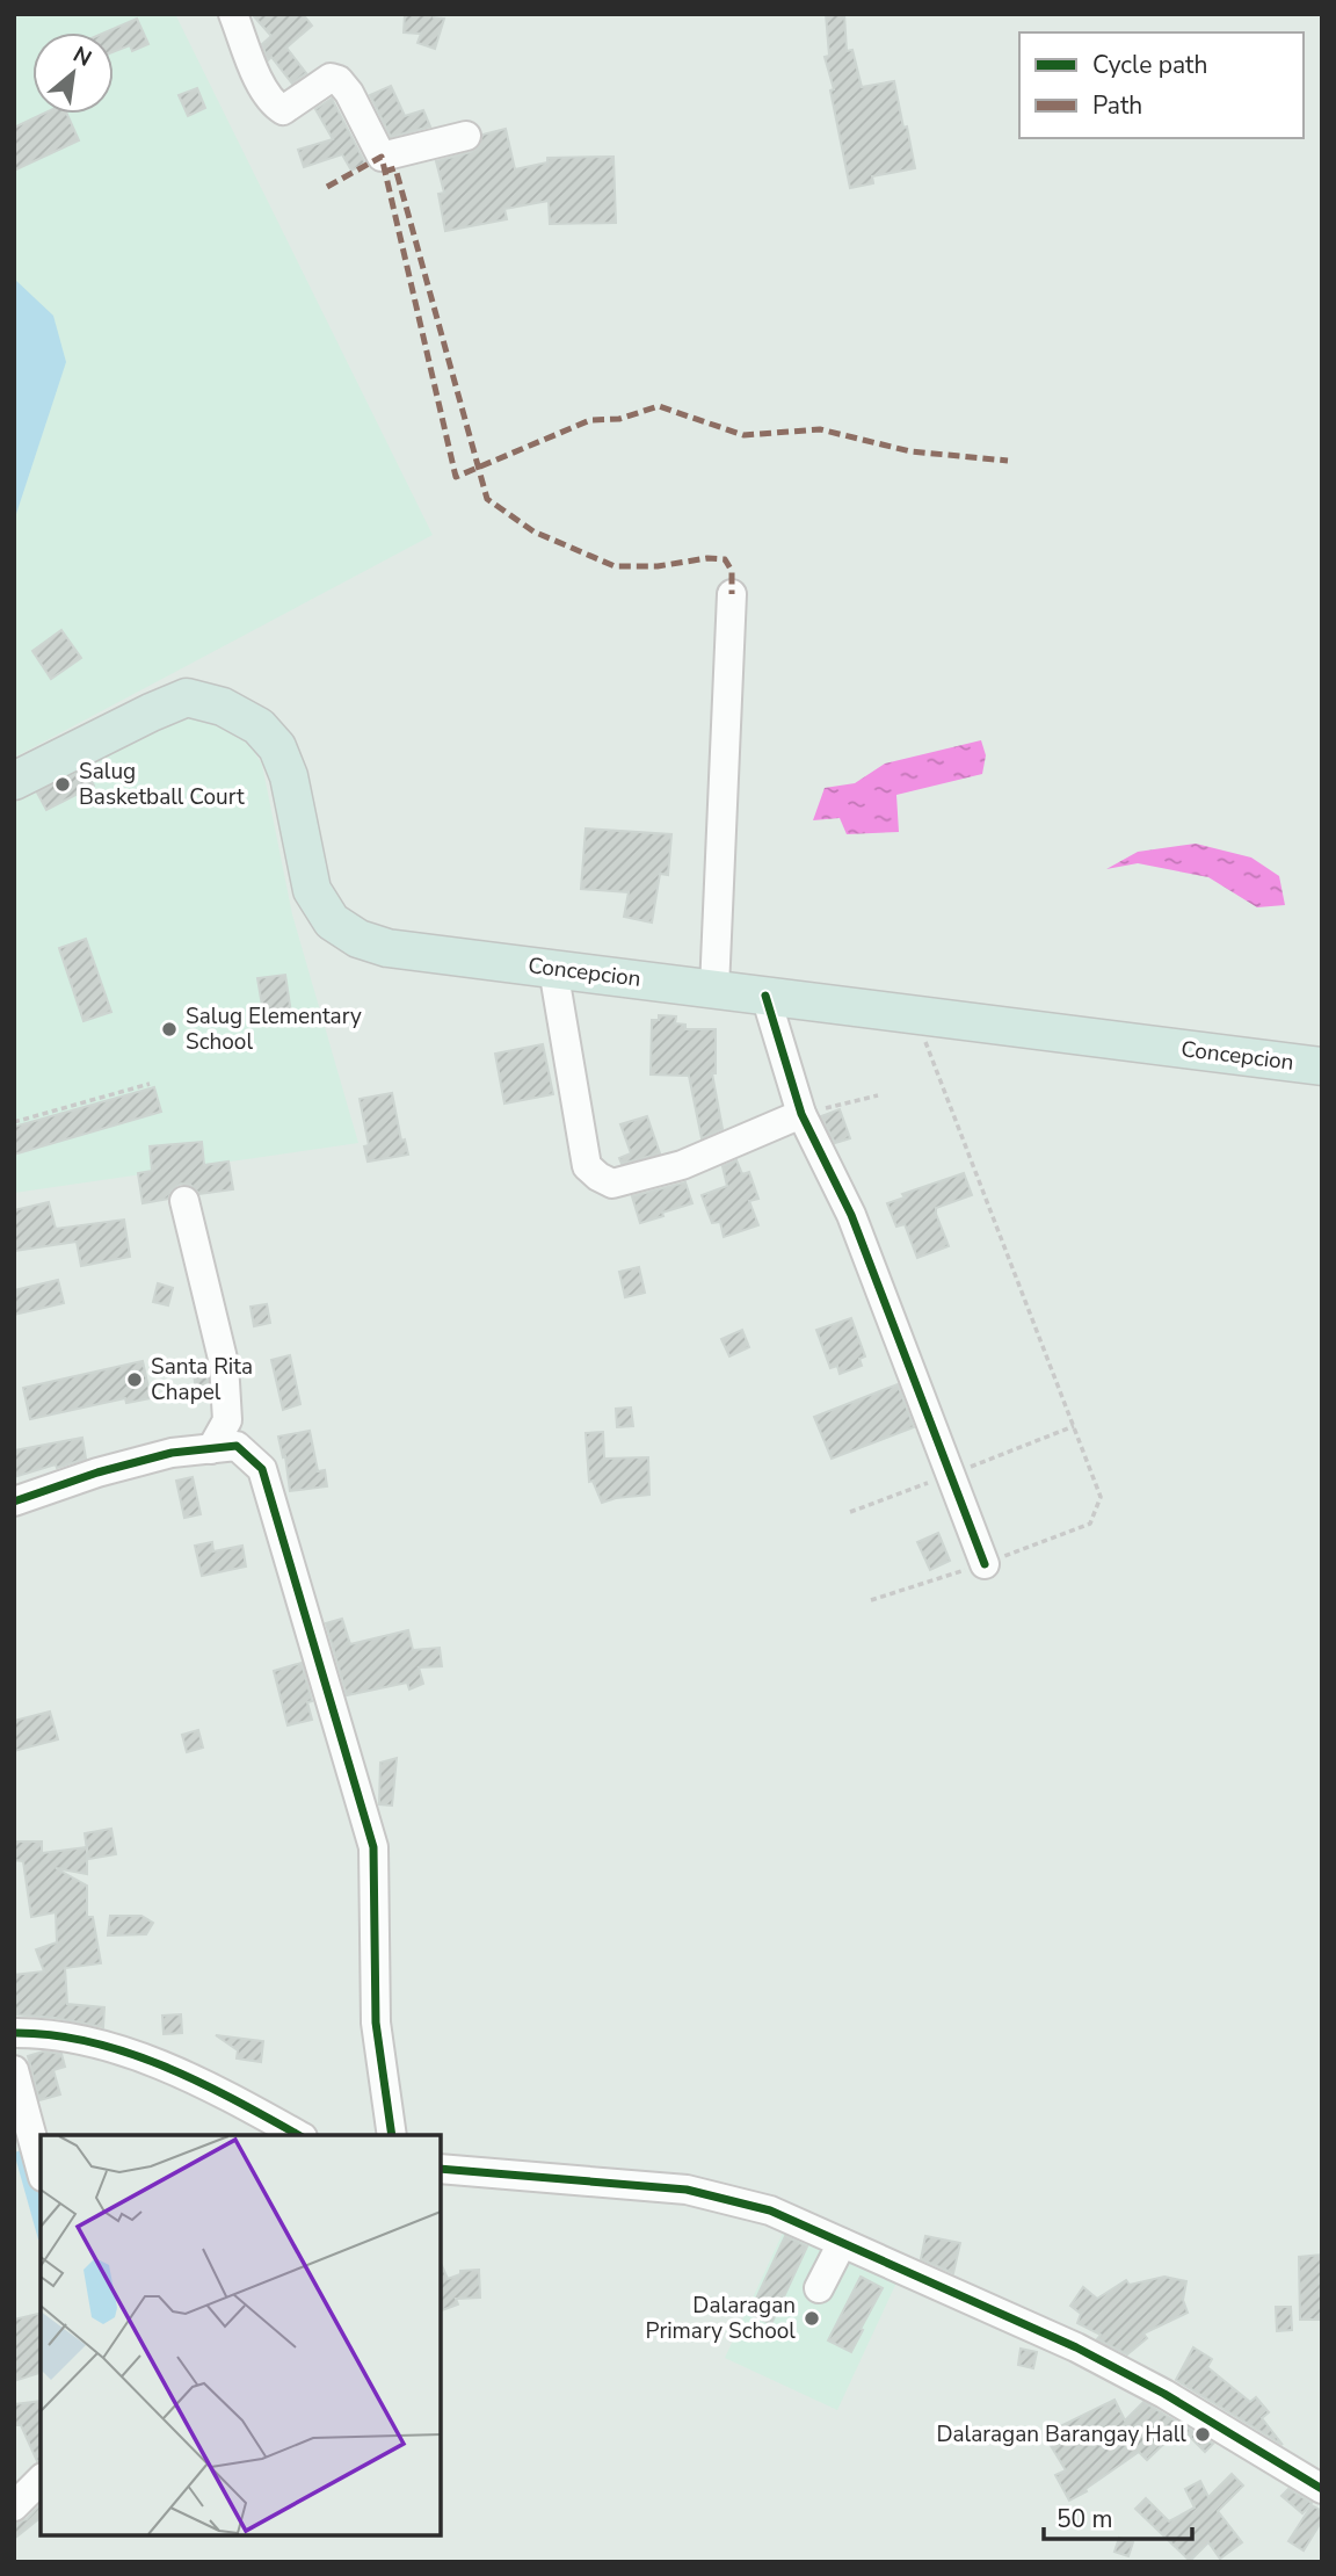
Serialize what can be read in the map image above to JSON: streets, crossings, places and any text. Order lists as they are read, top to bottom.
{
  "streets": {
    "main road": ["Concepcion"]
  },
  "places": [
    "Salug Basketball Court",
    "Salug Elementary School",
    "Santa Rita Chapel",
    "Dalaragan Primary School",
    "Dalaragan Barangay Hall"
  ],
  "legend": ["Cycle path", "Path"],
  "scale_bar": "50 m",
  "north": "top right"
}
